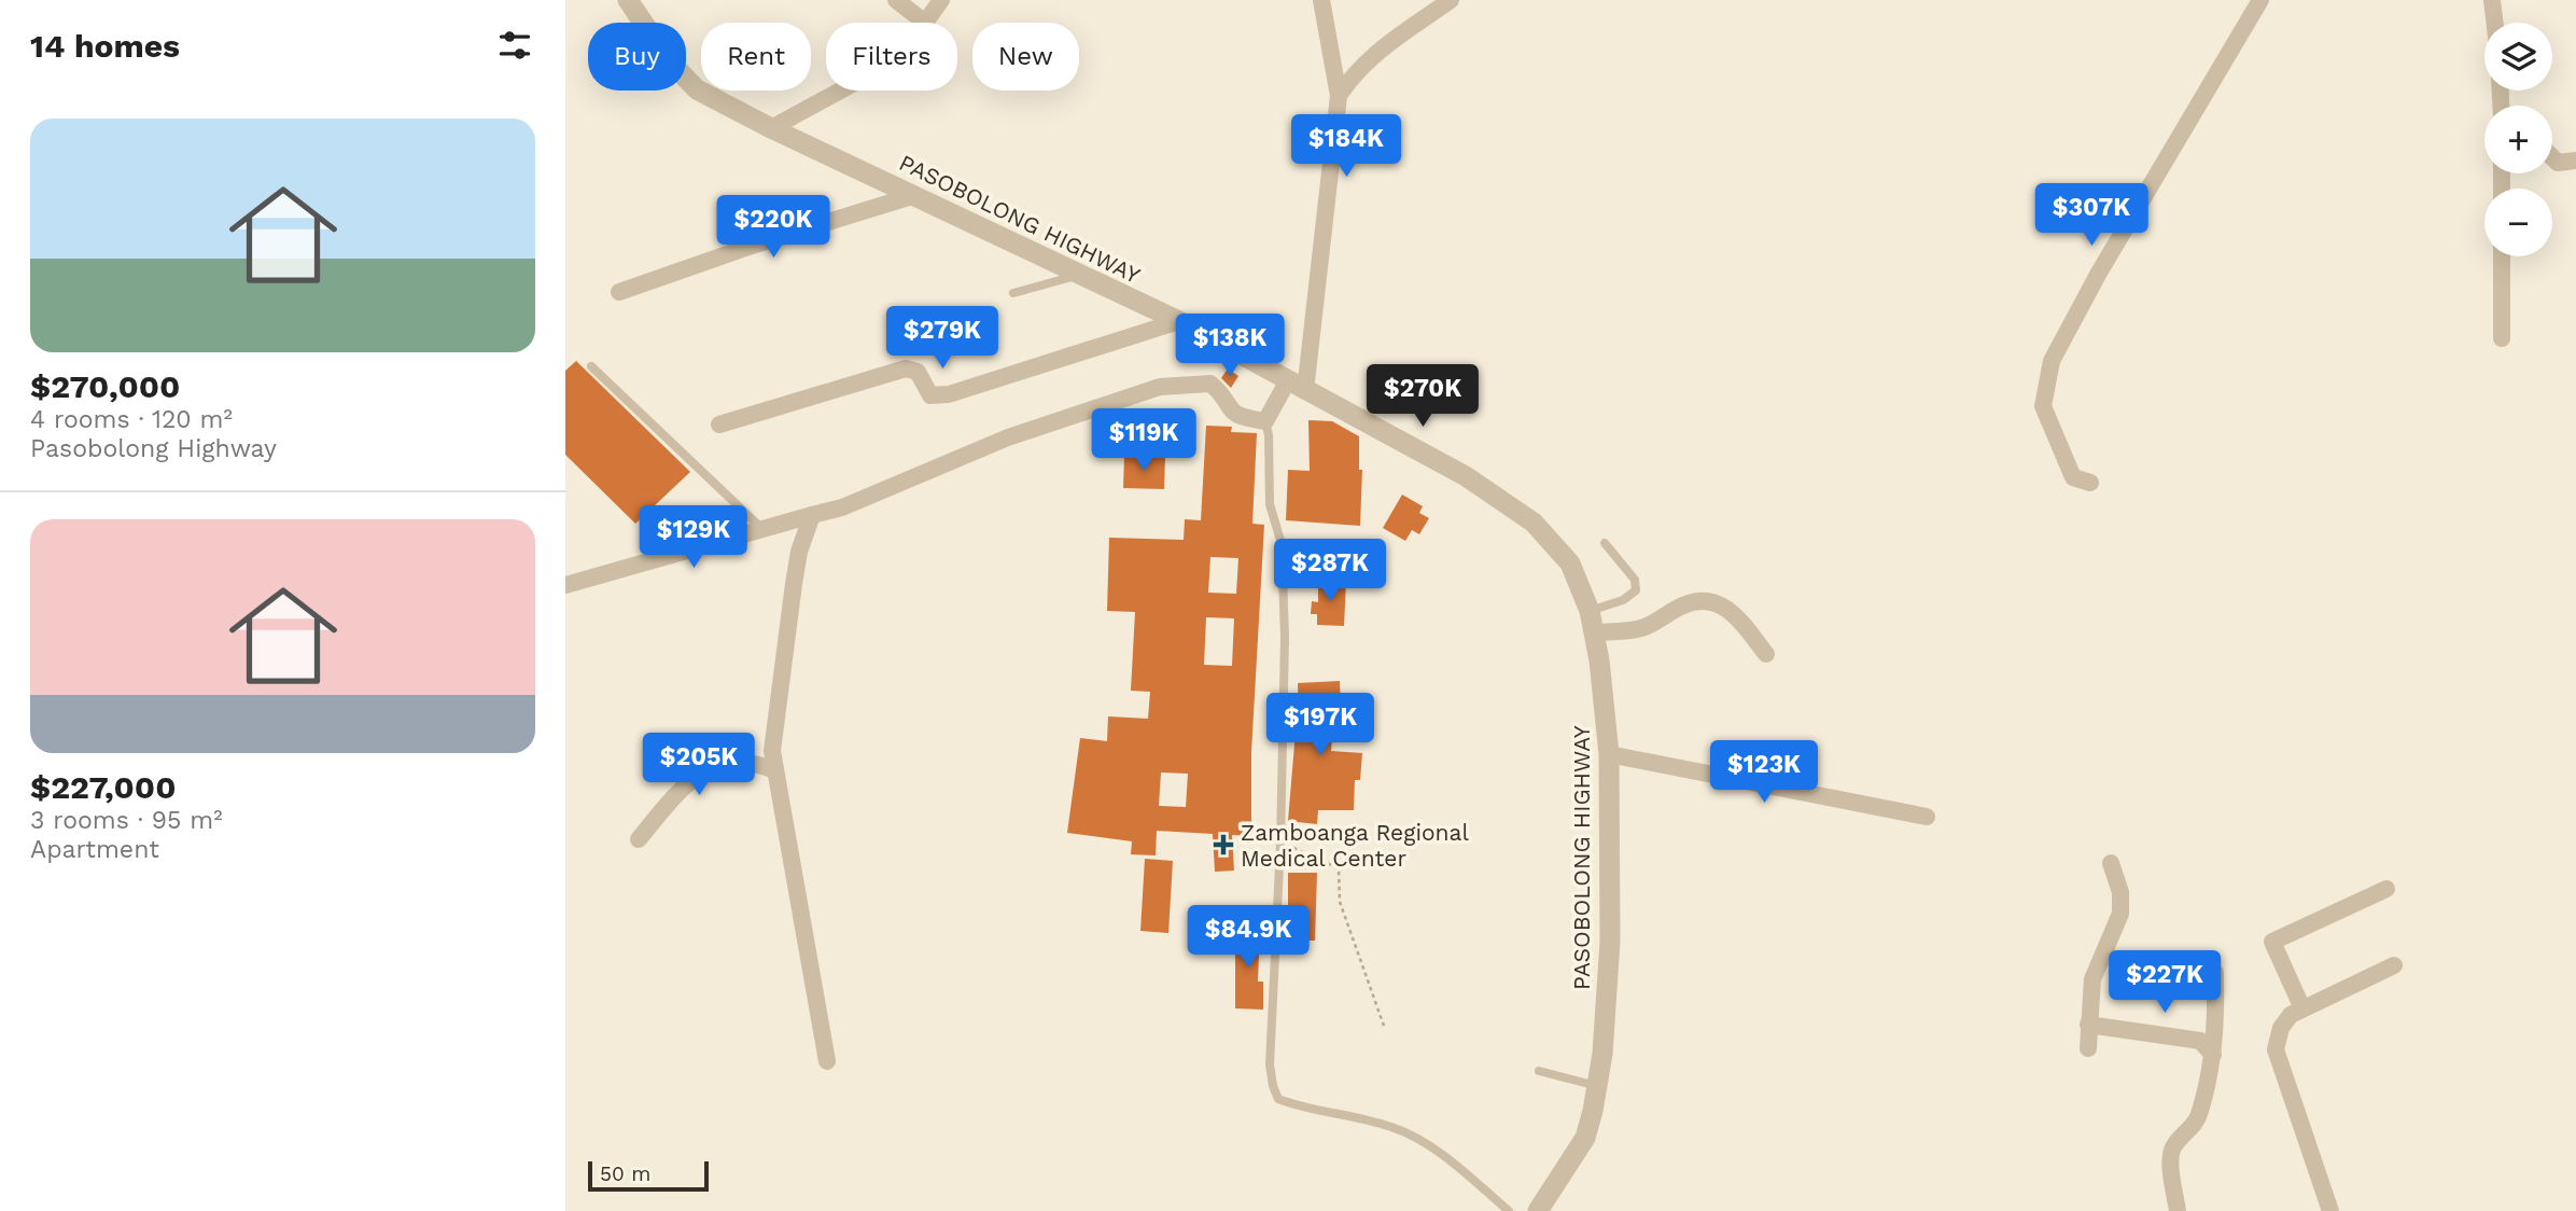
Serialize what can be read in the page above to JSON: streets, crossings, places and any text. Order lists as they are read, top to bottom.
{
  "streets": {
    "street": ["PASOBOLONG HIGHWAY"]
  },
  "places": {
    "health": ["Zamboanga Regional Medical Center"]
  },
  "scale_bar": "50 m",
  "page": {
    "heading": "14 homes",
    "map_buttons": ["+", "−"],
    "chip": [
      "Buy",
      "Rent",
      "Filters",
      "New"
    ],
    "list": [
      {
        "name": "$270,000",
        "note": "4 rooms · 120 m² · Pasobolong Highway"
      },
      {
        "name": "$227,000",
        "note": "3 rooms · 95 m² · Apartment"
      }
    ],
    "price": [
      "$184K",
      "$307K",
      "$220K",
      "$279K",
      "$138K",
      "$270K",
      "$119K",
      "$129K",
      "$287K",
      "$197K",
      "$205K",
      "$123K",
      "$84.9K",
      "$227K"
    ],
    "scale": "50 m"
  }
}
